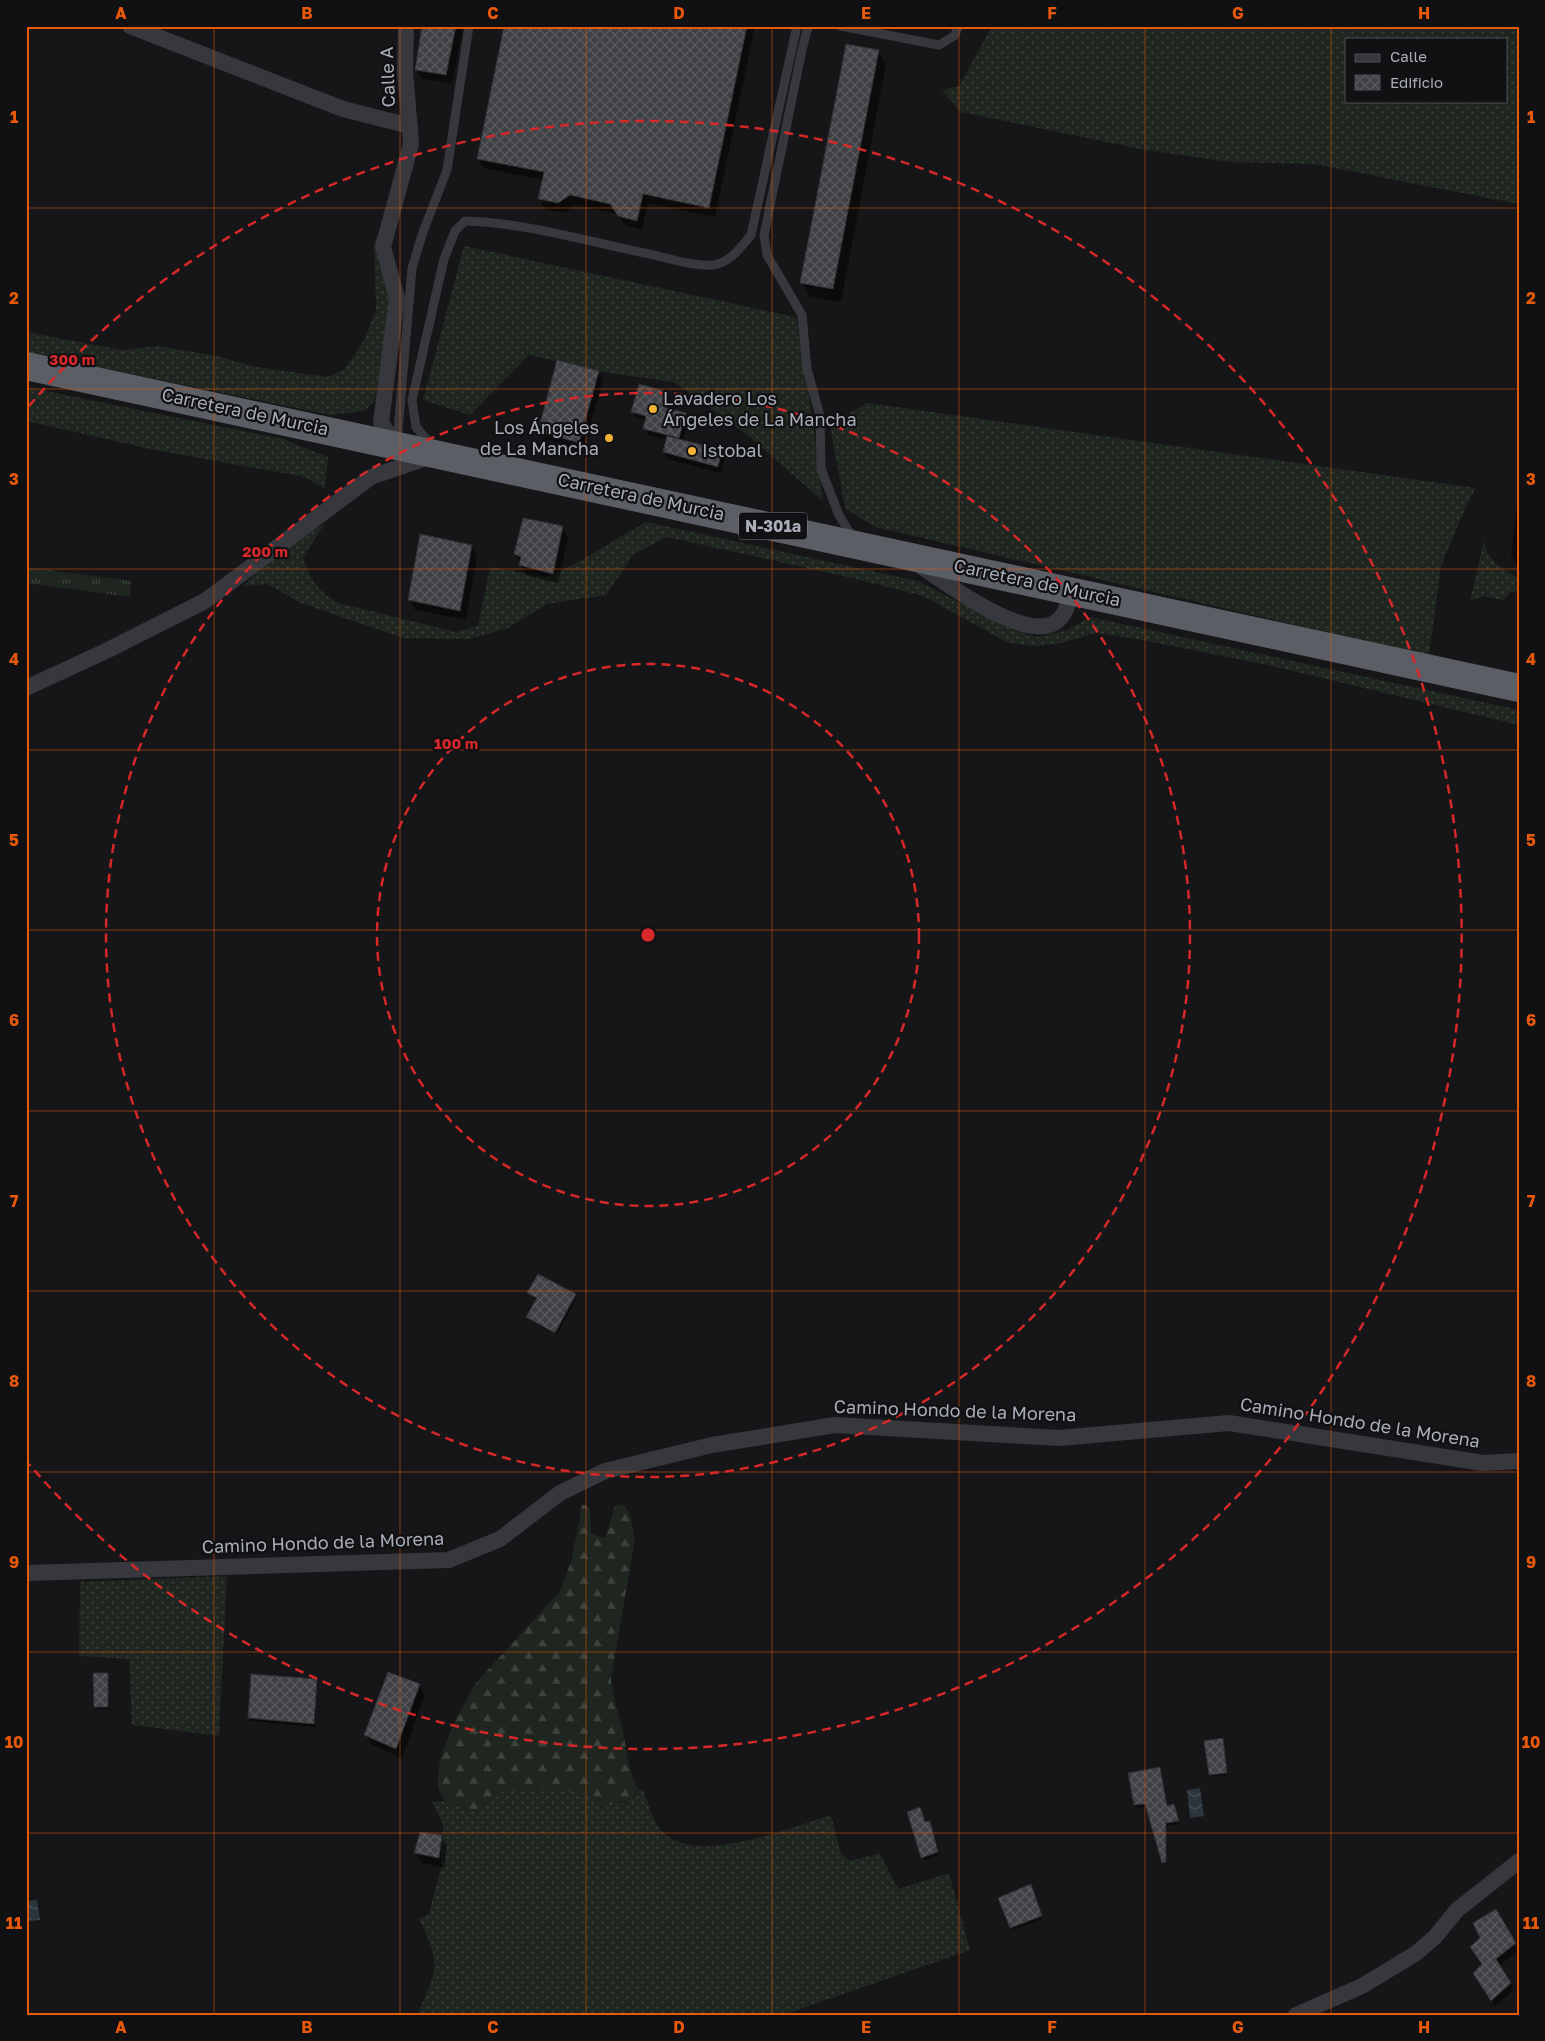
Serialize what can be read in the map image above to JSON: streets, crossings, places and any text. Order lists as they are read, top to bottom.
{
  "streets": {
    "highway": ["Carretera de Murcia", "N-301a"],
    "street": ["Calle A", "Camino Hondo de la Morena"]
  },
  "crossings": [
    ["Calle A", "Carretera de Murcia"]
  ],
  "places": ["Lavadero Los Ángeles de La Mancha", "Los Ángeles de La Mancha", "Istobal"],
  "legend": ["Calle", "Edificio"],
  "grid": {
    "columns": [
      "A",
      "B",
      "C",
      "D",
      "E",
      "F",
      "G",
      "H"
    ],
    "rows": [
      "1",
      "2",
      "3",
      "4",
      "5",
      "6",
      "7",
      "8",
      "9",
      "10",
      "11"
    ]
  },
  "rings": ["300 m", "200 m", "100 m"]
}
